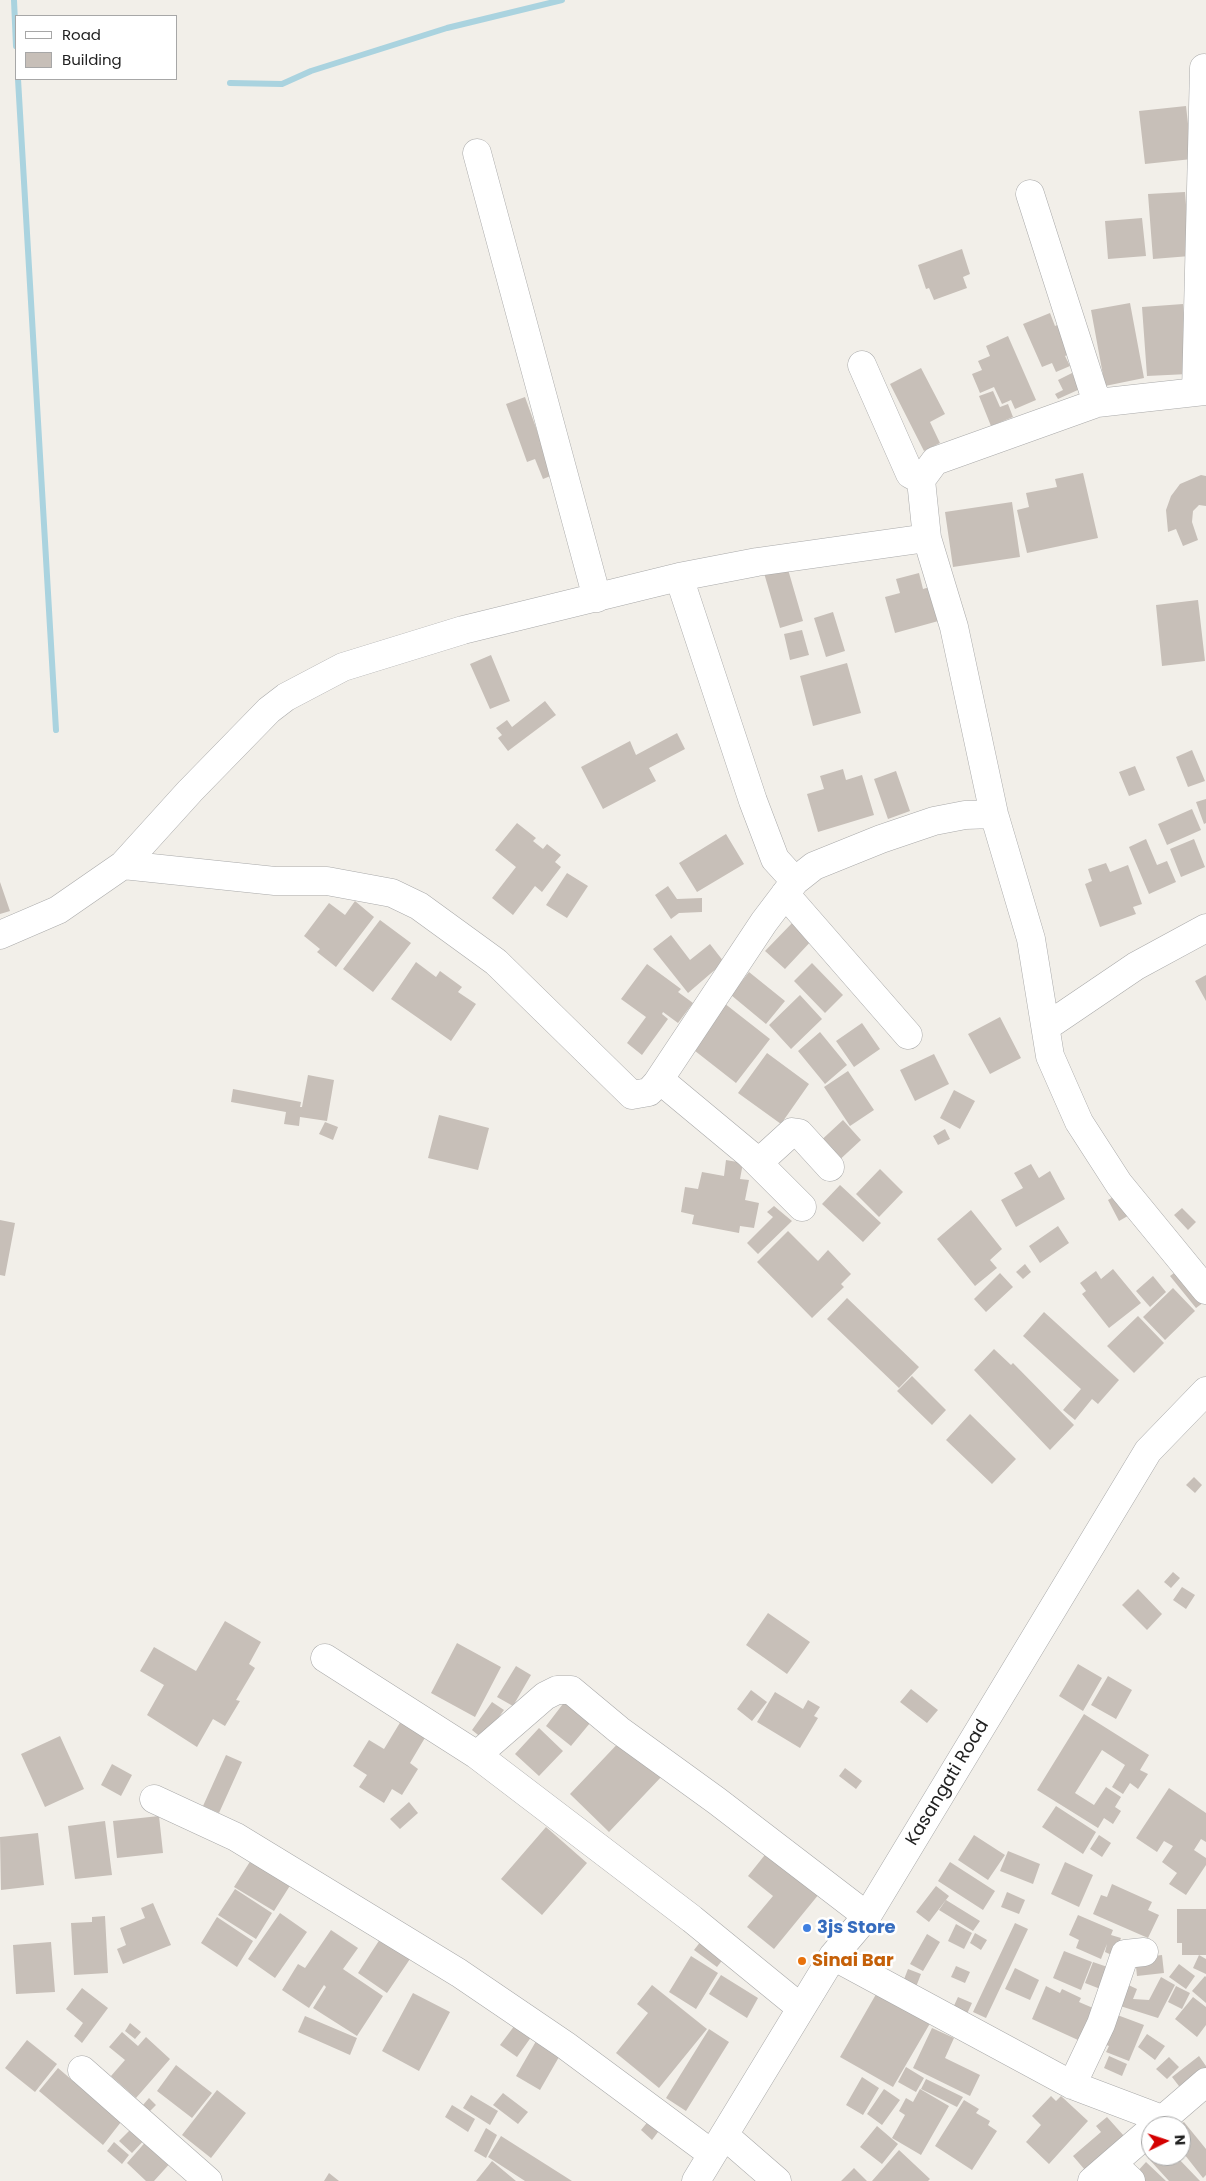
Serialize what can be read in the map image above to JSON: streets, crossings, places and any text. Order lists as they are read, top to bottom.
{
  "streets": {
    "street": ["Kasangati Road"]
  },
  "places": ["3js Store", "Sinai Bar"],
  "legend": ["Road", "Building"],
  "north": "right"
}
